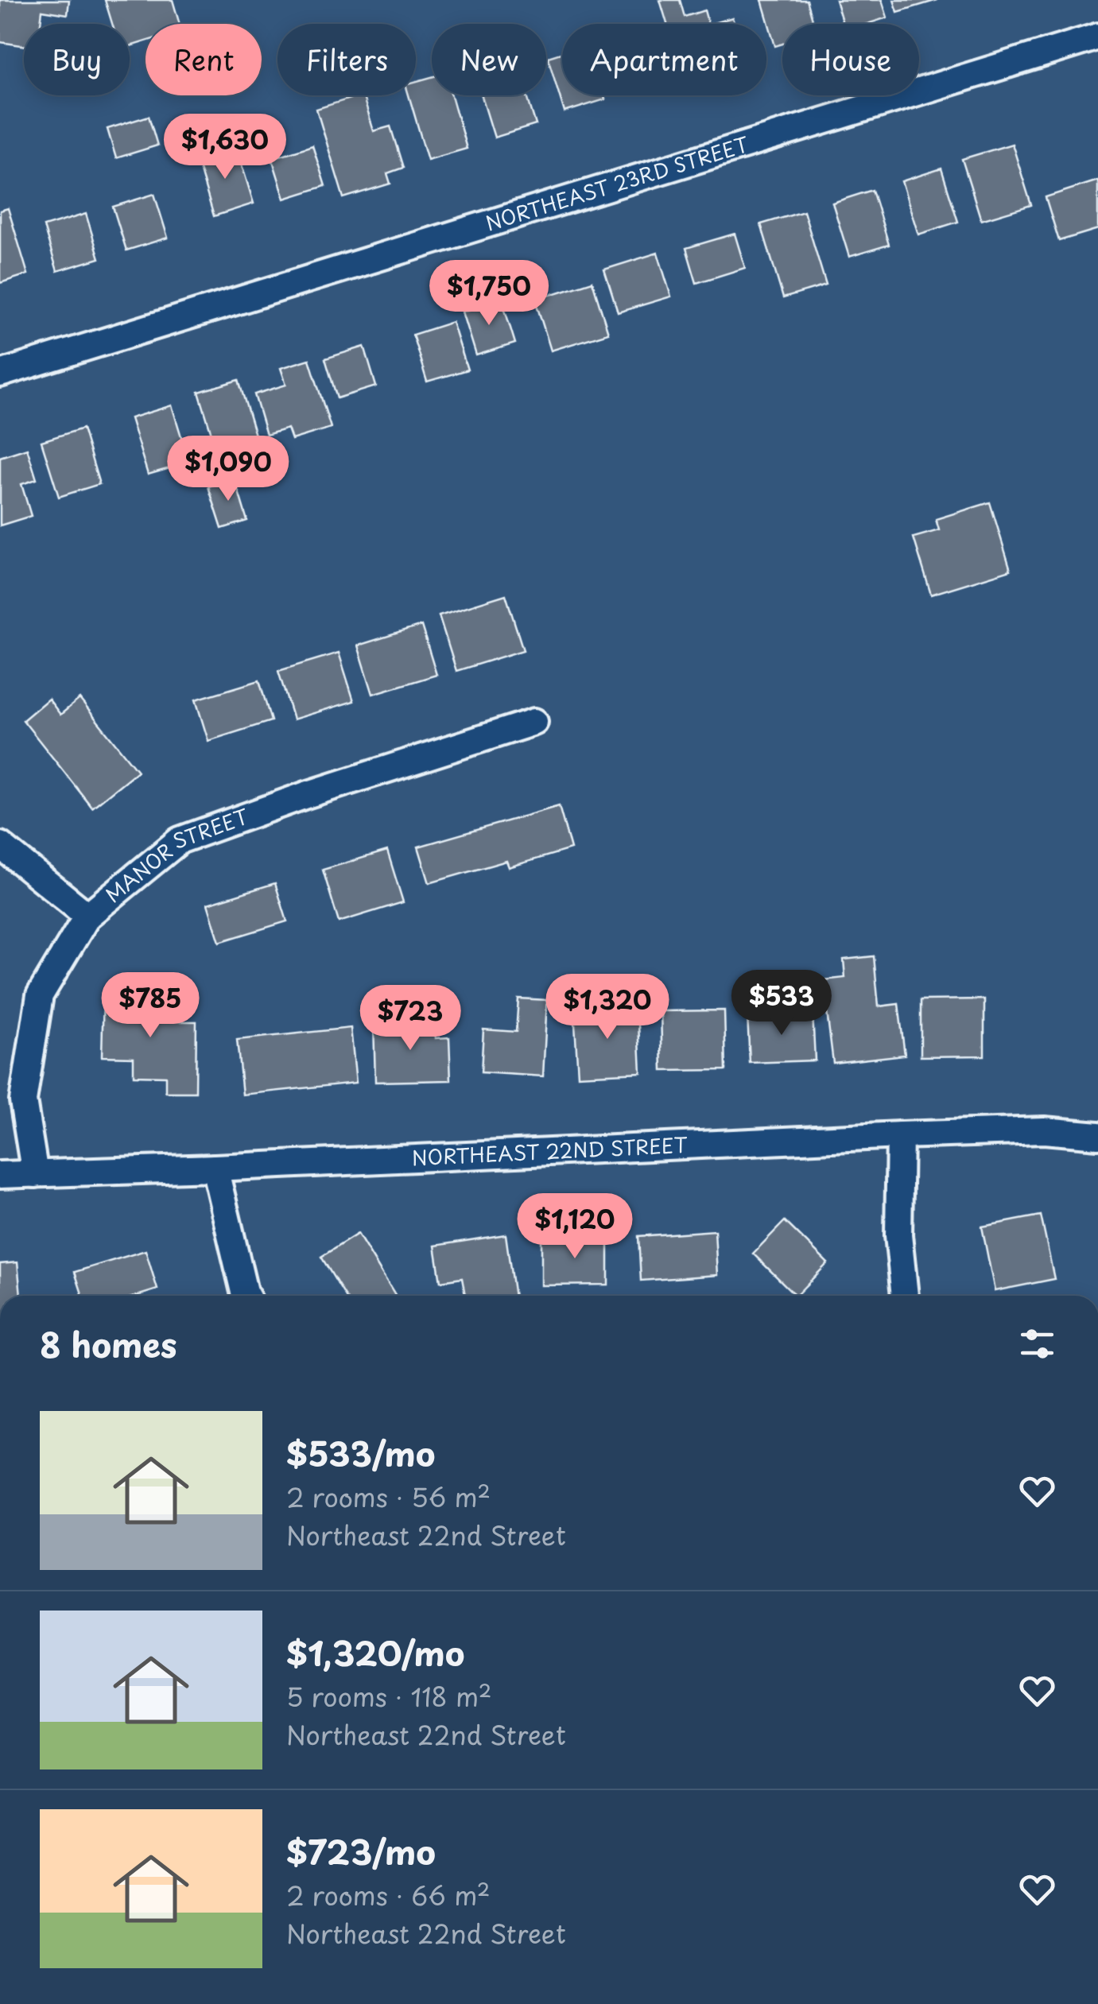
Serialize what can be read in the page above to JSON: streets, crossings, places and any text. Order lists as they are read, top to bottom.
{
  "streets": {
    "street": ["NORTHEAST 23RD STREET", "MANOR STREET", "NORTHEAST 22ND STREET"]
  },
  "crossings": [
    ["MANOR STREET", "NORTHEAST 22ND STREET"]
  ],
  "page": {
    "chip": [
      "Buy",
      "Rent",
      "Filters",
      "New",
      "Apartment",
      "House"
    ],
    "price": [
      "$1,630",
      "$1,750",
      "$1,090",
      "$533",
      "$785",
      "$1,320",
      "$723",
      "$1,120"
    ],
    "heading": "8 homes",
    "list": [
      {
        "name": "$533/mo",
        "note": "2 rooms · 56 m² · Northeast 22nd Street"
      },
      {
        "name": "$1,320/mo",
        "note": "5 rooms · 118 m² · Northeast 22nd Street"
      },
      {
        "name": "$723/mo",
        "note": "2 rooms · 66 m² · Northeast 22nd Street"
      }
    ]
  }
}
